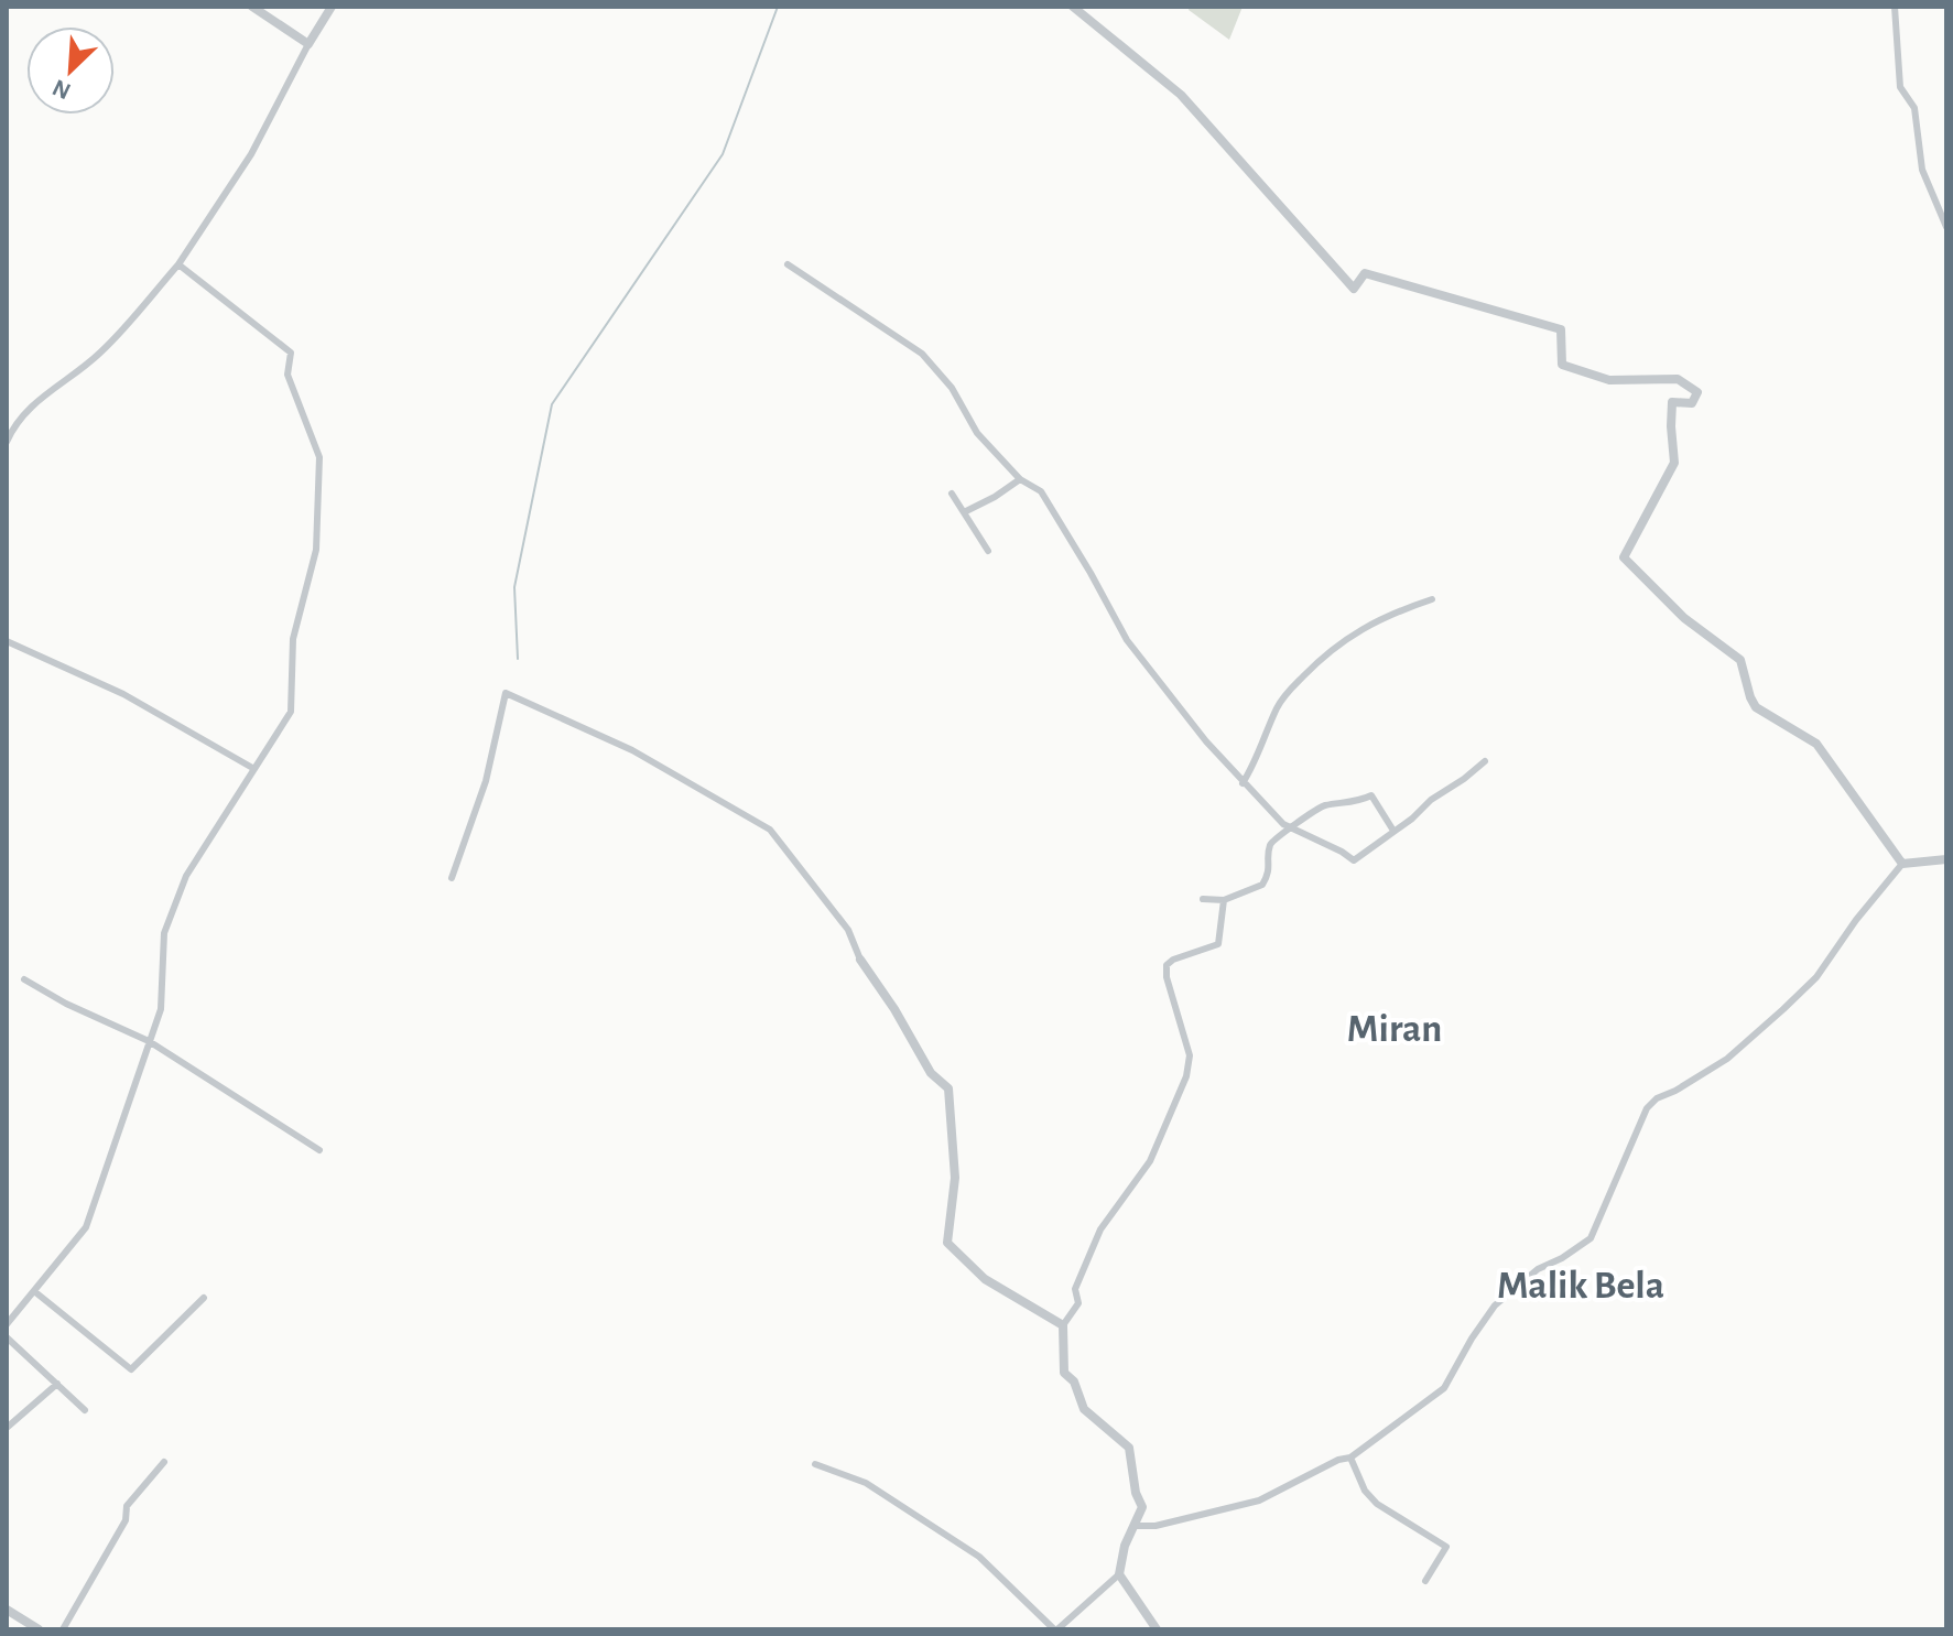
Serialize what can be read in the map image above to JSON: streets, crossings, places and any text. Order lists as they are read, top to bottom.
{
  "districts": ["Miran", "Malik Bela"],
  "north": "bottom left"
}
